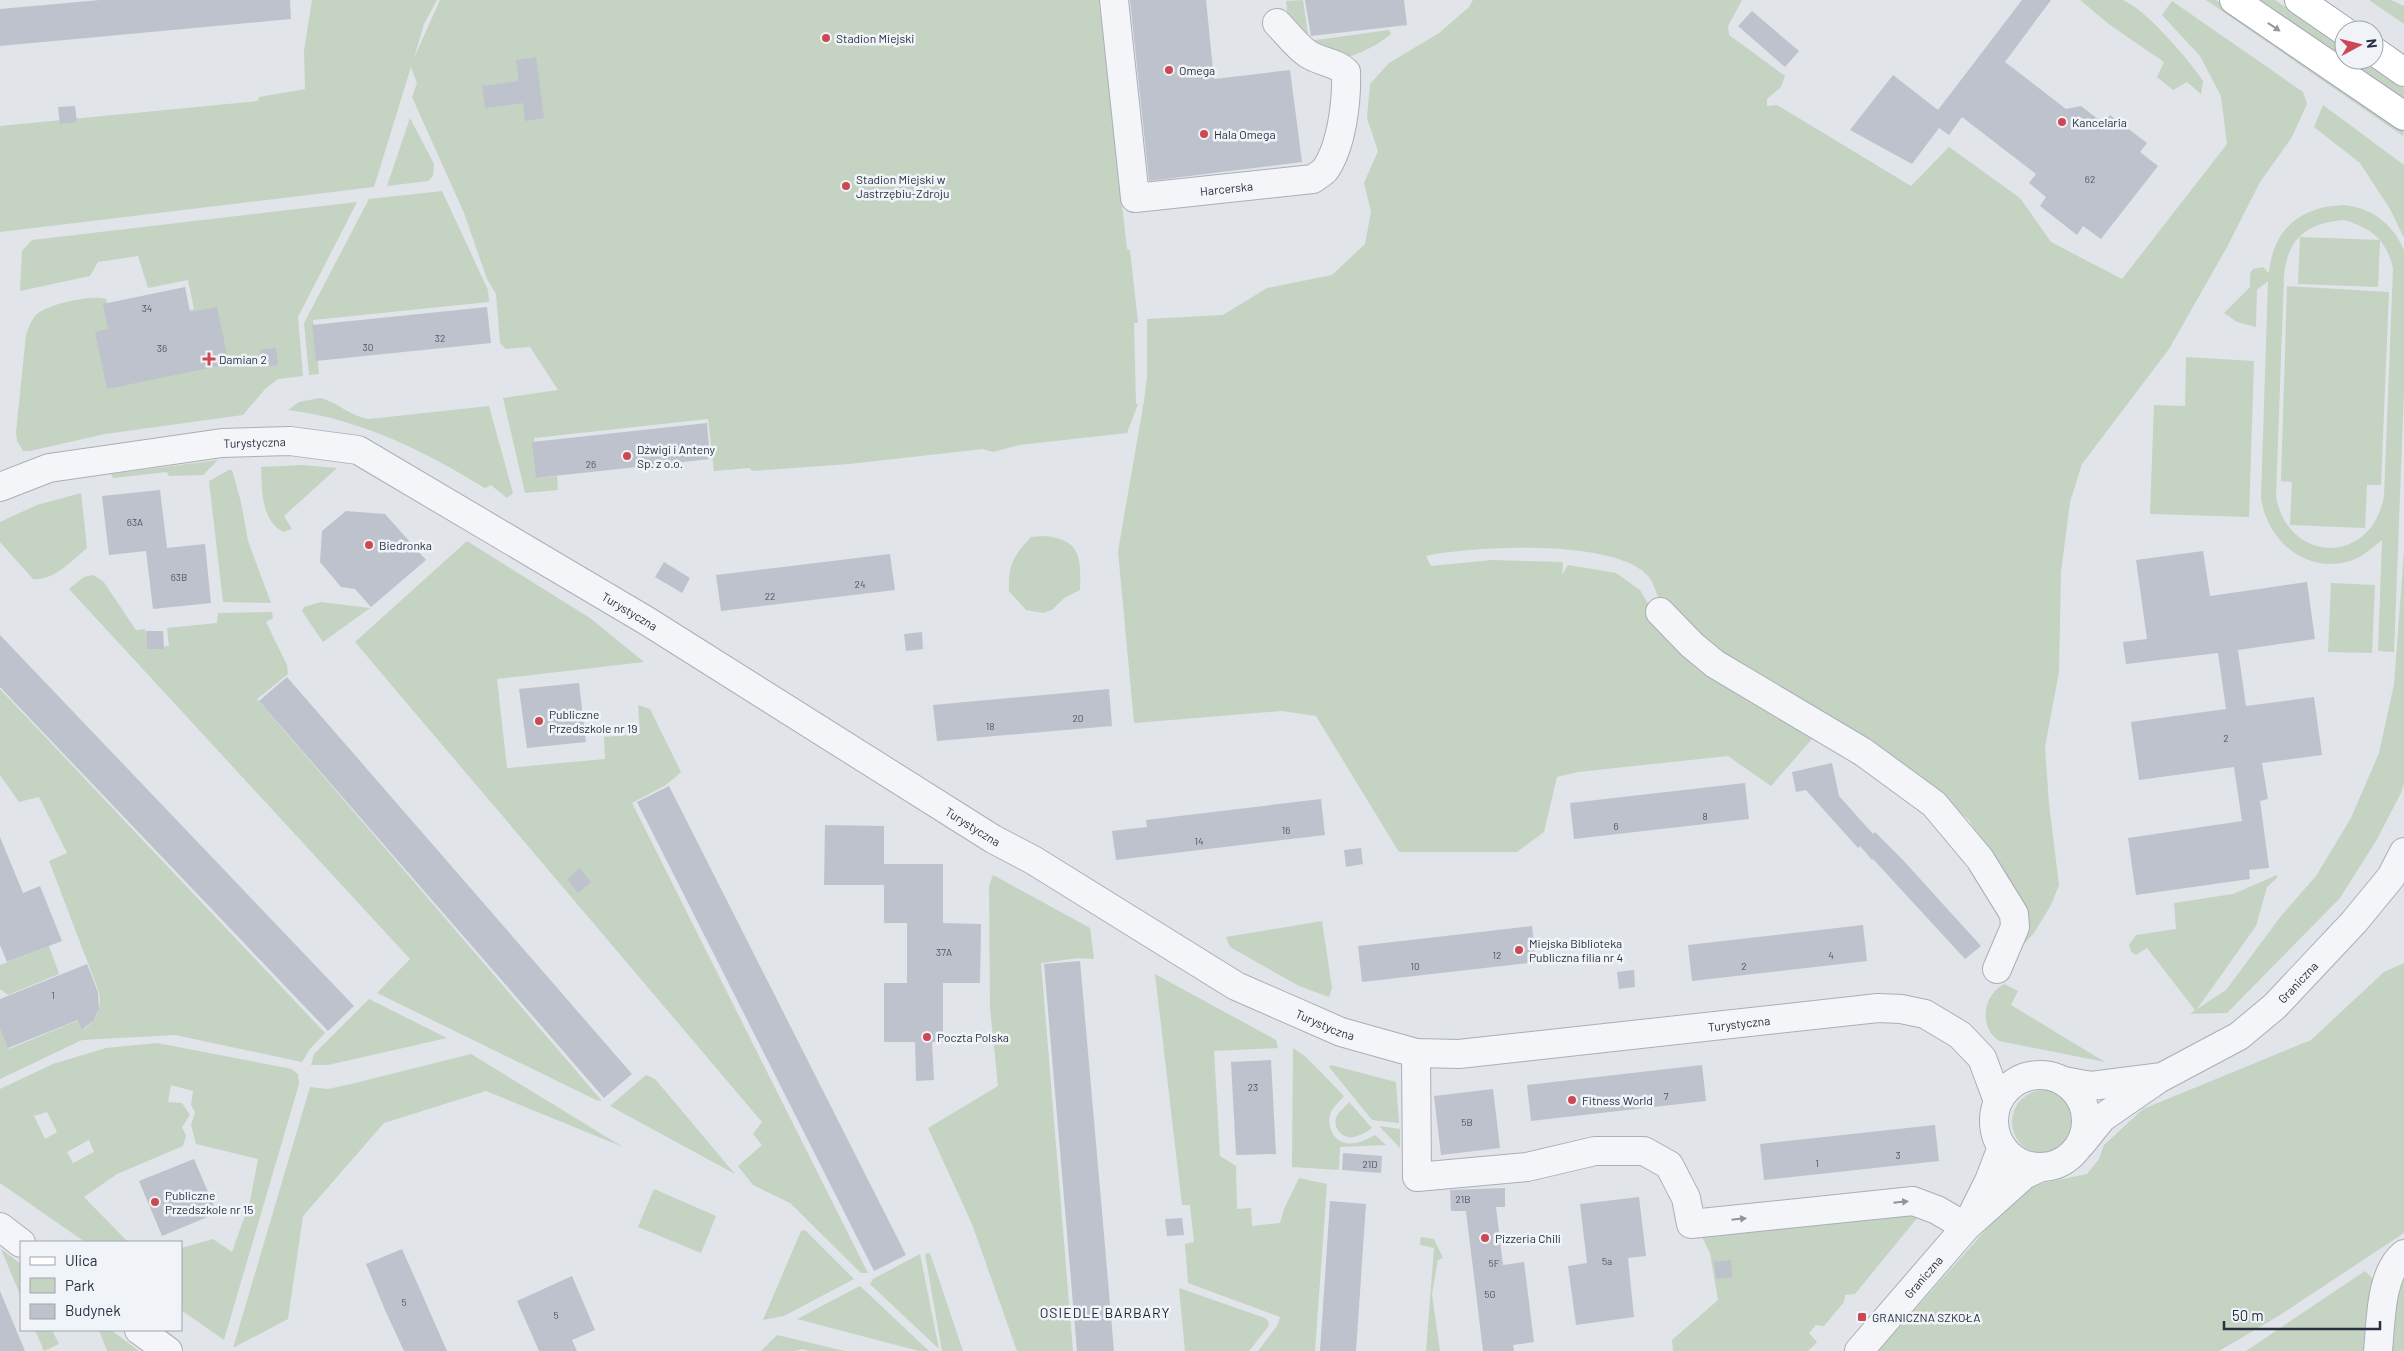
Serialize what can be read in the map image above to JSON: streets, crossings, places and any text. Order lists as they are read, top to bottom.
{
  "streets": {
    "street": ["Harcerska", "Turystyczna", "Graniczna"]
  },
  "crossings": [
    ["Turystyczna", "Graniczna"]
  ],
  "districts": ["OSIEDLE BARBARY"],
  "places": {
    "other": [
      "Stadion Miejski",
      "Omega",
      "Kancelaria",
      "Hala Omega",
      "Stadion Miejski w Jastrzębiu-Zdroju",
      "Dźwigi i Anteny Sp. z o.o.",
      "Biedronka",
      "Publiczne Przedszkole nr 19",
      "Miejska Biblioteka Publiczna filia nr 4",
      "Poczta Polska",
      "Fitness World",
      "Publiczne Przedszkole nr 15",
      "Pizzeria Chili"
    ],
    "health": ["Damian 2"],
    "transit": ["GRANICZNA SZKOŁA"]
  },
  "house_numbers": [
    "62",
    "34",
    "32",
    "30",
    "36",
    "26",
    "63A",
    "63B",
    "24",
    "22",
    "20",
    "18",
    "2",
    "8",
    "6",
    "16",
    "14",
    "37A",
    "12",
    "4",
    "10",
    "2",
    "1",
    "23",
    "7",
    "5B",
    "3",
    "1",
    "21D",
    "21B",
    "5a",
    "5F",
    "5G",
    "5",
    "5"
  ],
  "legend": ["Ulica", "Park", "Budynek"],
  "scale_bar": "50 m",
  "north": "right"
}
